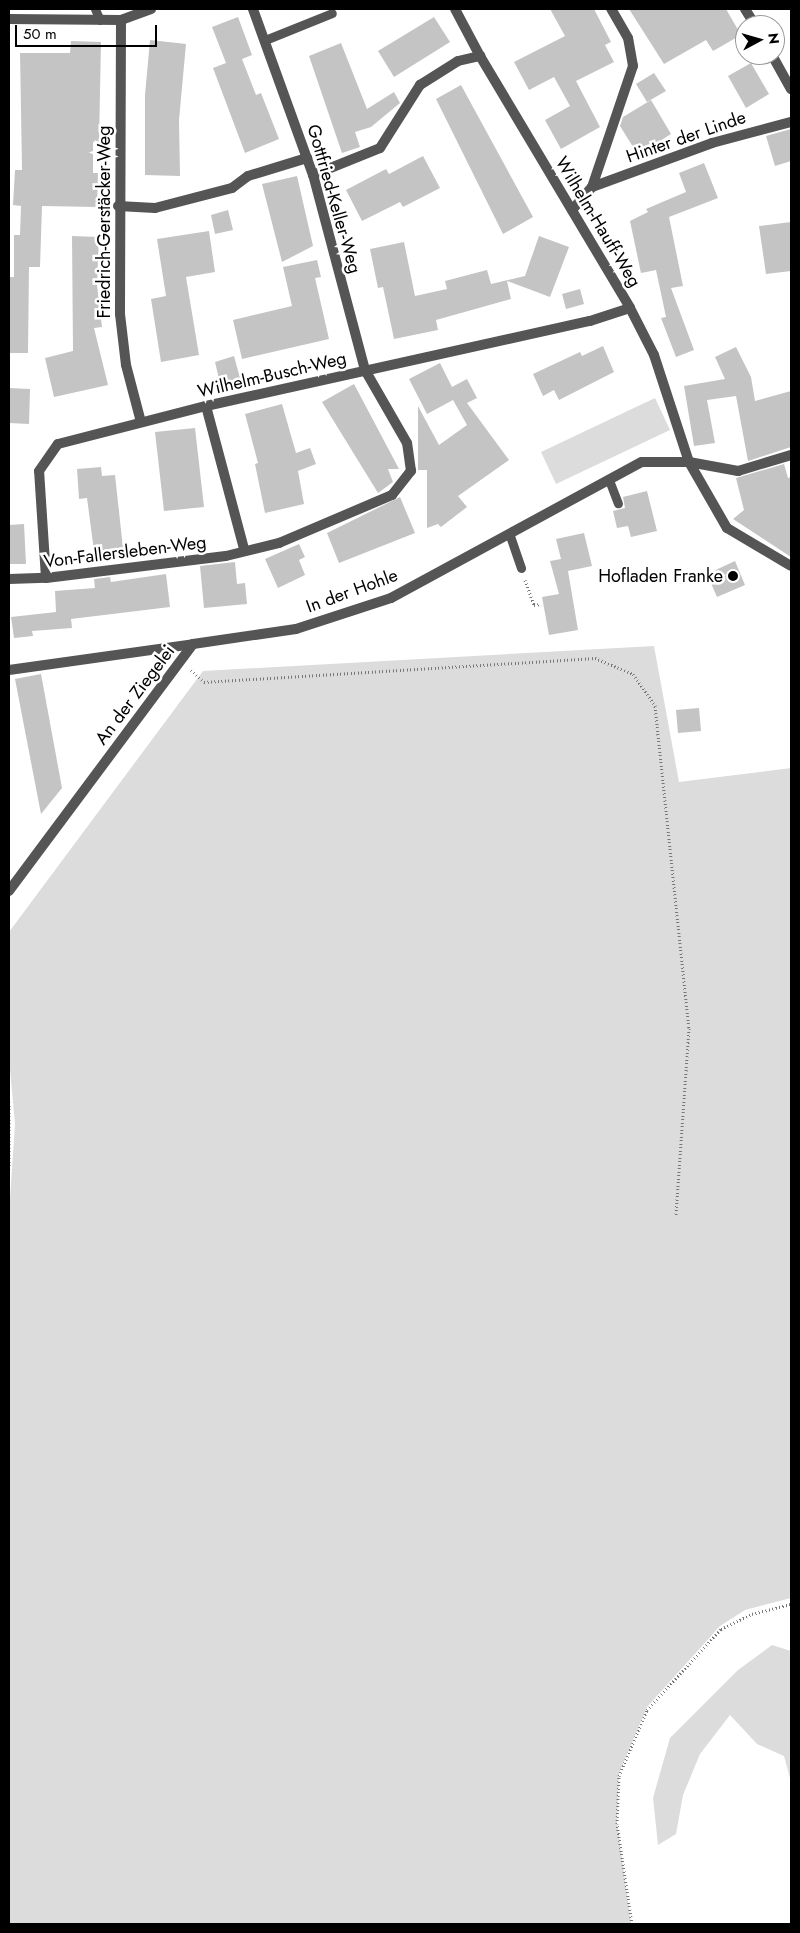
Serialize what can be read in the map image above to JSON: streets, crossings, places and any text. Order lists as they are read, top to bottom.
{
  "streets": {
    "street": [
      "Hinter der Linde",
      "Gottfried-Keller-Weg",
      "Friedrich-Gerstäcker-Weg",
      "Wilhelm-Hauff-Weg",
      "Wilhelm-Busch-Weg",
      "Von-Fallersleben-Weg",
      "In der Hohle",
      "An der Ziegelei"
    ]
  },
  "crossings": [
    ["Gottfried-Keller-Weg", "Wilhelm-Busch-Weg"],
    ["Gottfried-Keller-Weg", "Von-Fallersleben-Weg"],
    ["Friedrich-Gerstäcker-Weg", "Wilhelm-Busch-Weg"],
    ["Wilhelm-Hauff-Weg", "Wilhelm-Busch-Weg"],
    ["Wilhelm-Hauff-Weg", "In der Hohle"],
    ["Wilhelm-Busch-Weg", "Von-Fallersleben-Weg"],
    ["In der Hohle", "An der Ziegelei"]
  ],
  "places": ["Hofladen Franke"],
  "scale_bar": "50 m",
  "north": "right"
}
